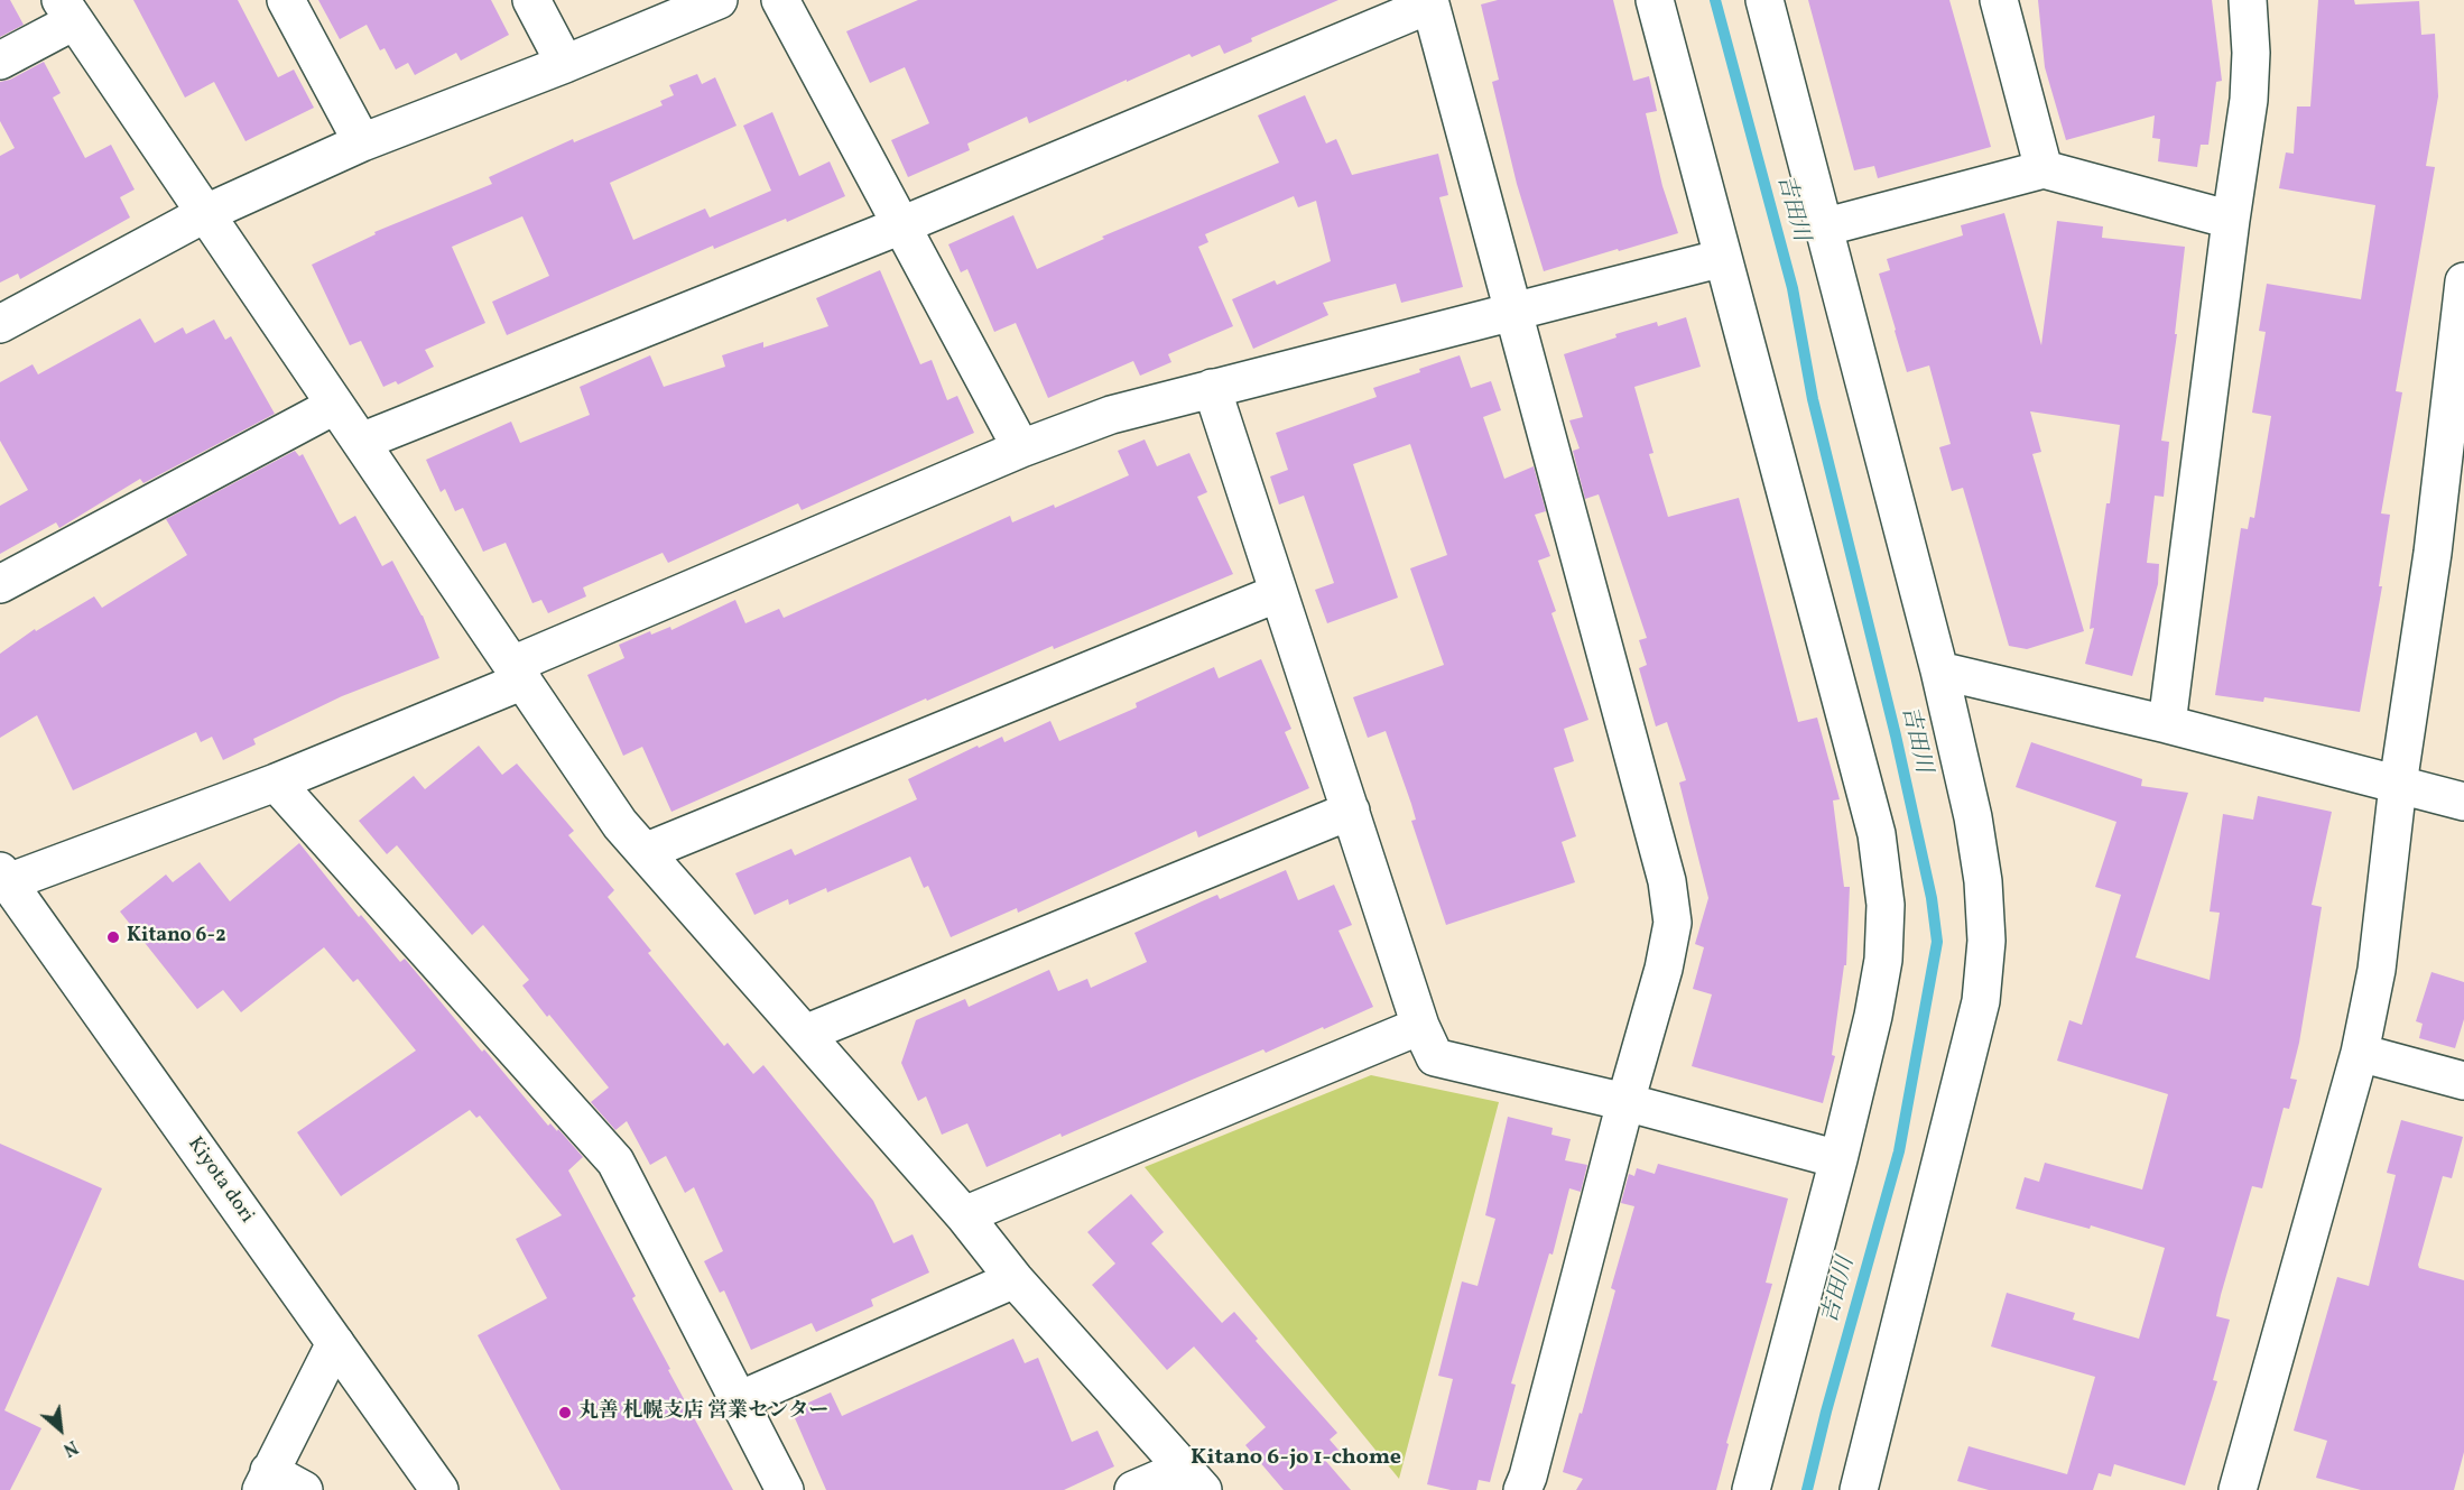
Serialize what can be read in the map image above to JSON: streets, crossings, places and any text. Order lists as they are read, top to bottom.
{
  "streets": {
    "street": ["Kiyota dori"]
  },
  "districts": ["Kitano 6-jo 1-chome"],
  "water": ["吉田川"],
  "places": ["Kitano 6-2", "丸善 札幌支店 営業センター"],
  "north": "bottom right"
}
